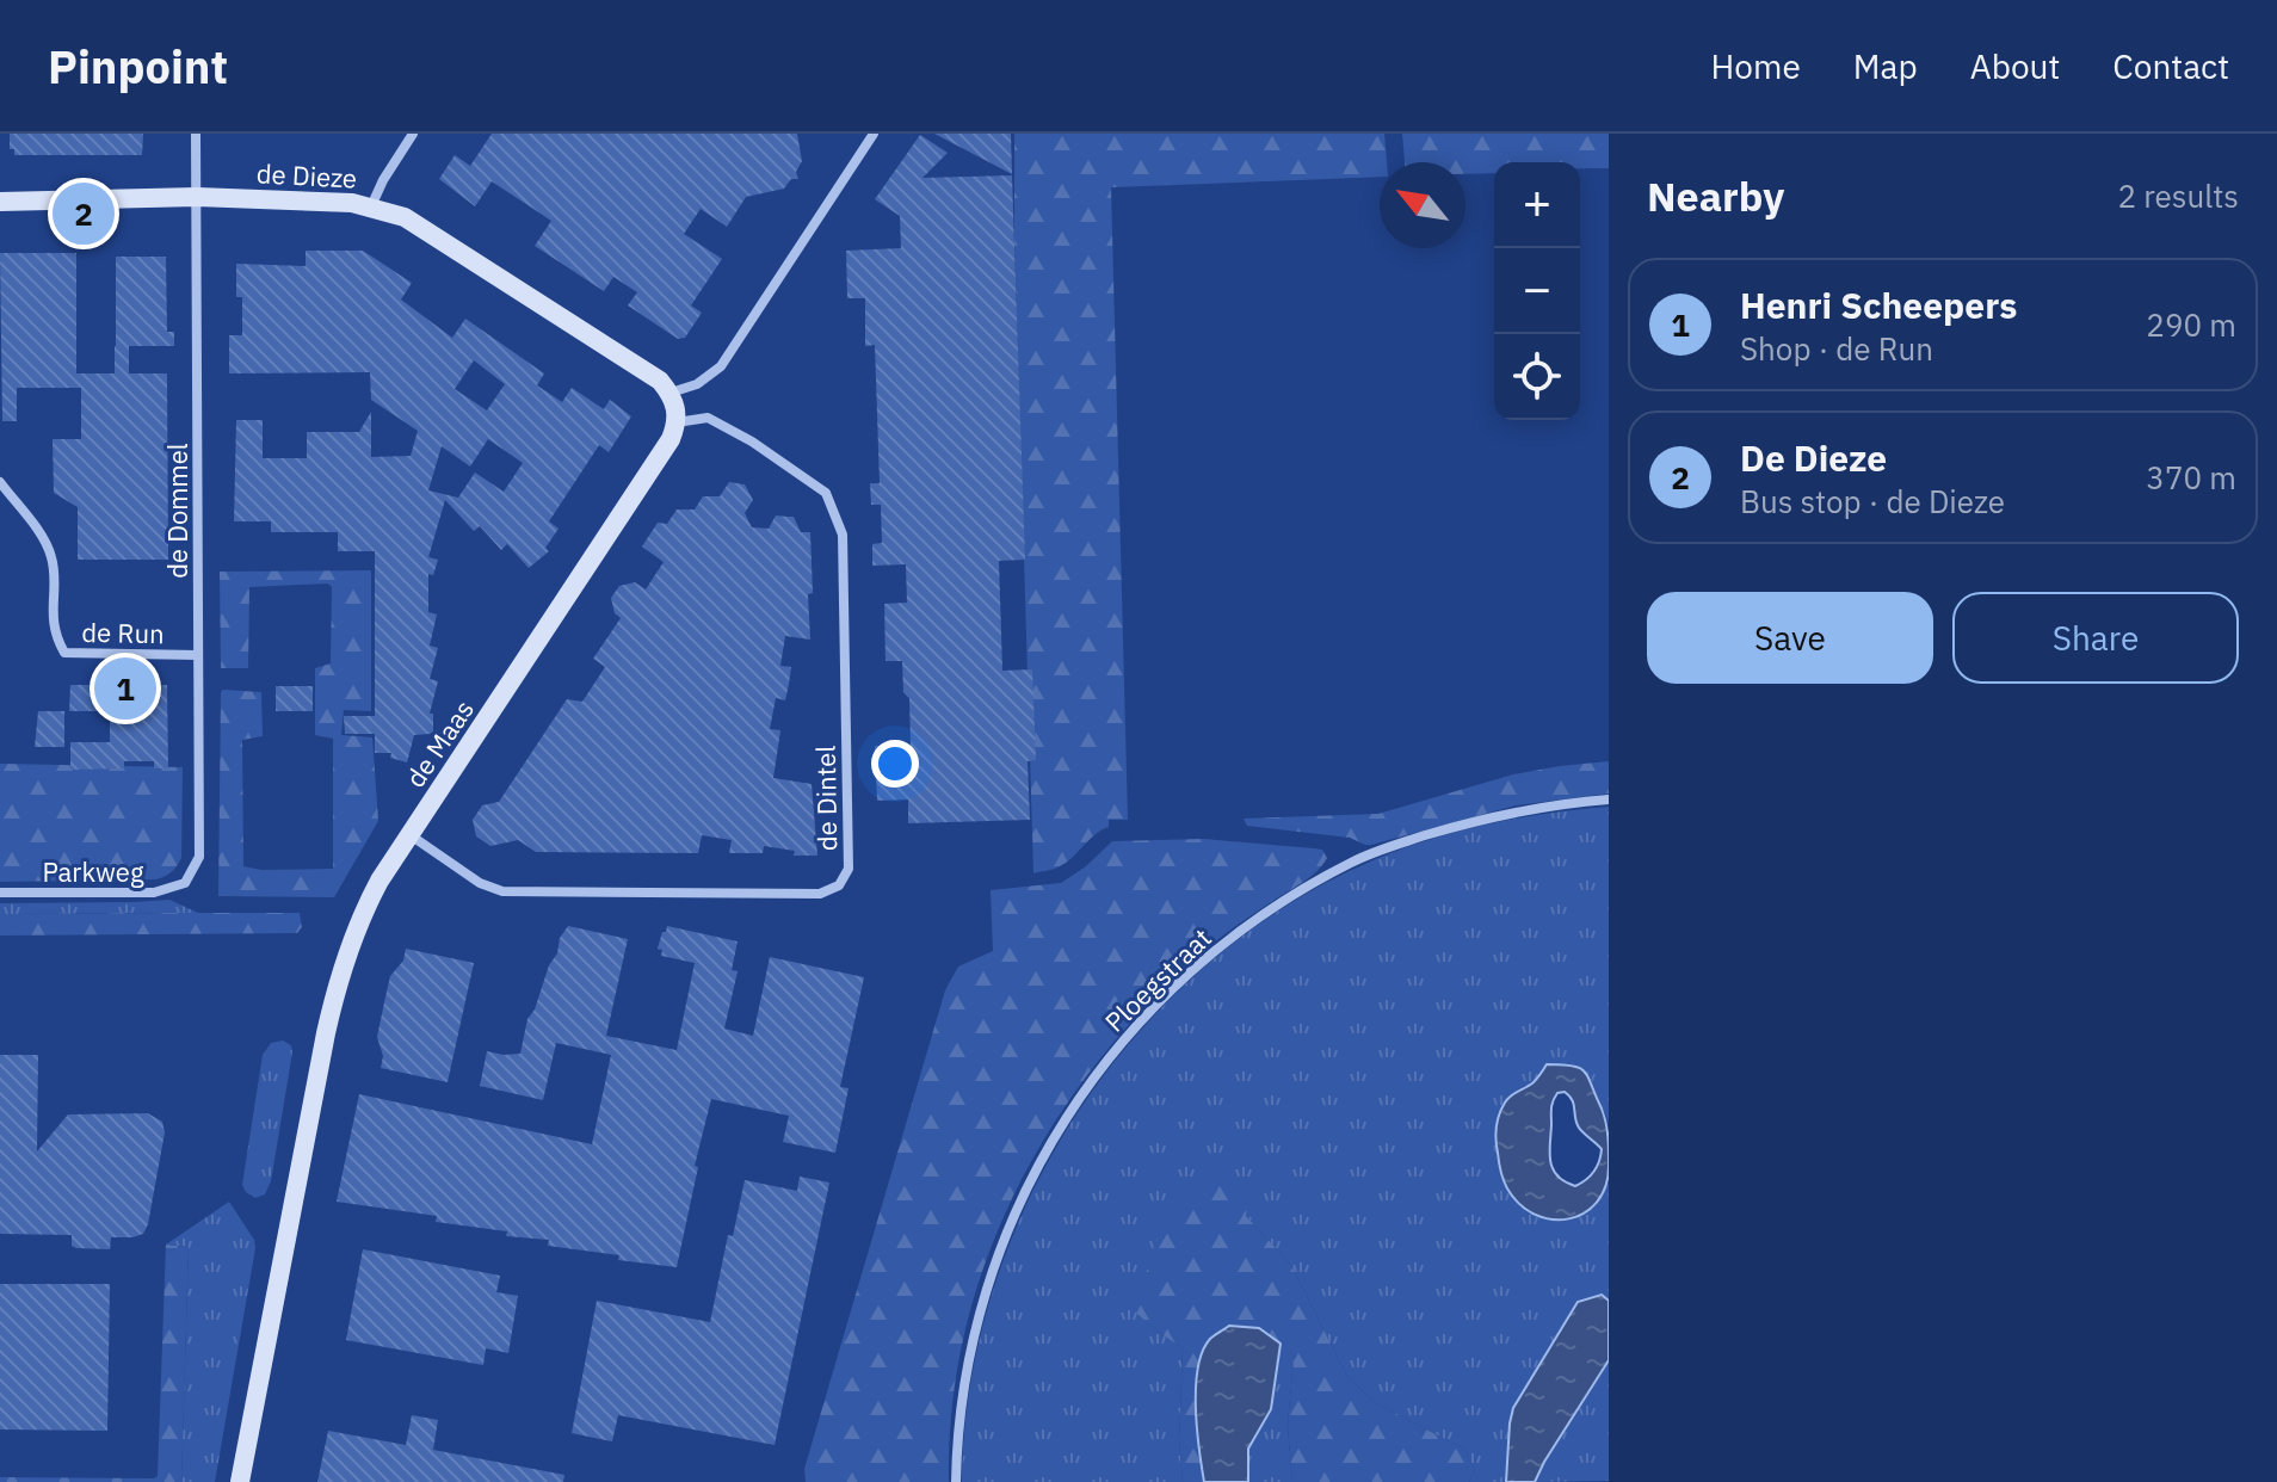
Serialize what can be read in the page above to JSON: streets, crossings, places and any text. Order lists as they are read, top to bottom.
{
  "streets": {
    "street": [
      "de Dieze",
      "de Dommel",
      "de Run",
      "de Maas",
      "de Dintel",
      "Parkweg",
      "Ploegstraat"
    ]
  },
  "crossings": [
    ["de Dieze", "de Dommel"],
    ["de Dommel", "de Run"],
    ["de Dommel", "Parkweg"],
    ["de Maas", "de Dintel"]
  ],
  "north": "top left",
  "page": {
    "header": "Pinpoint",
    "nav": [
      "Home",
      "Map",
      "About",
      "Contact"
    ],
    "heading": ["Nearby", "2 results"],
    "map_buttons": ["+", "−"],
    "pins": ["2", "1"],
    "list": [
      {
        "mark": "1",
        "name": "Henri Scheepers",
        "note": "Shop · de Run",
        "value": "290 m"
      },
      {
        "mark": "2",
        "name": "De Dieze",
        "note": "Bus stop · de Dieze",
        "value": "370 m"
      }
    ],
    "buttons": ["Save", "Share"]
  }
}
